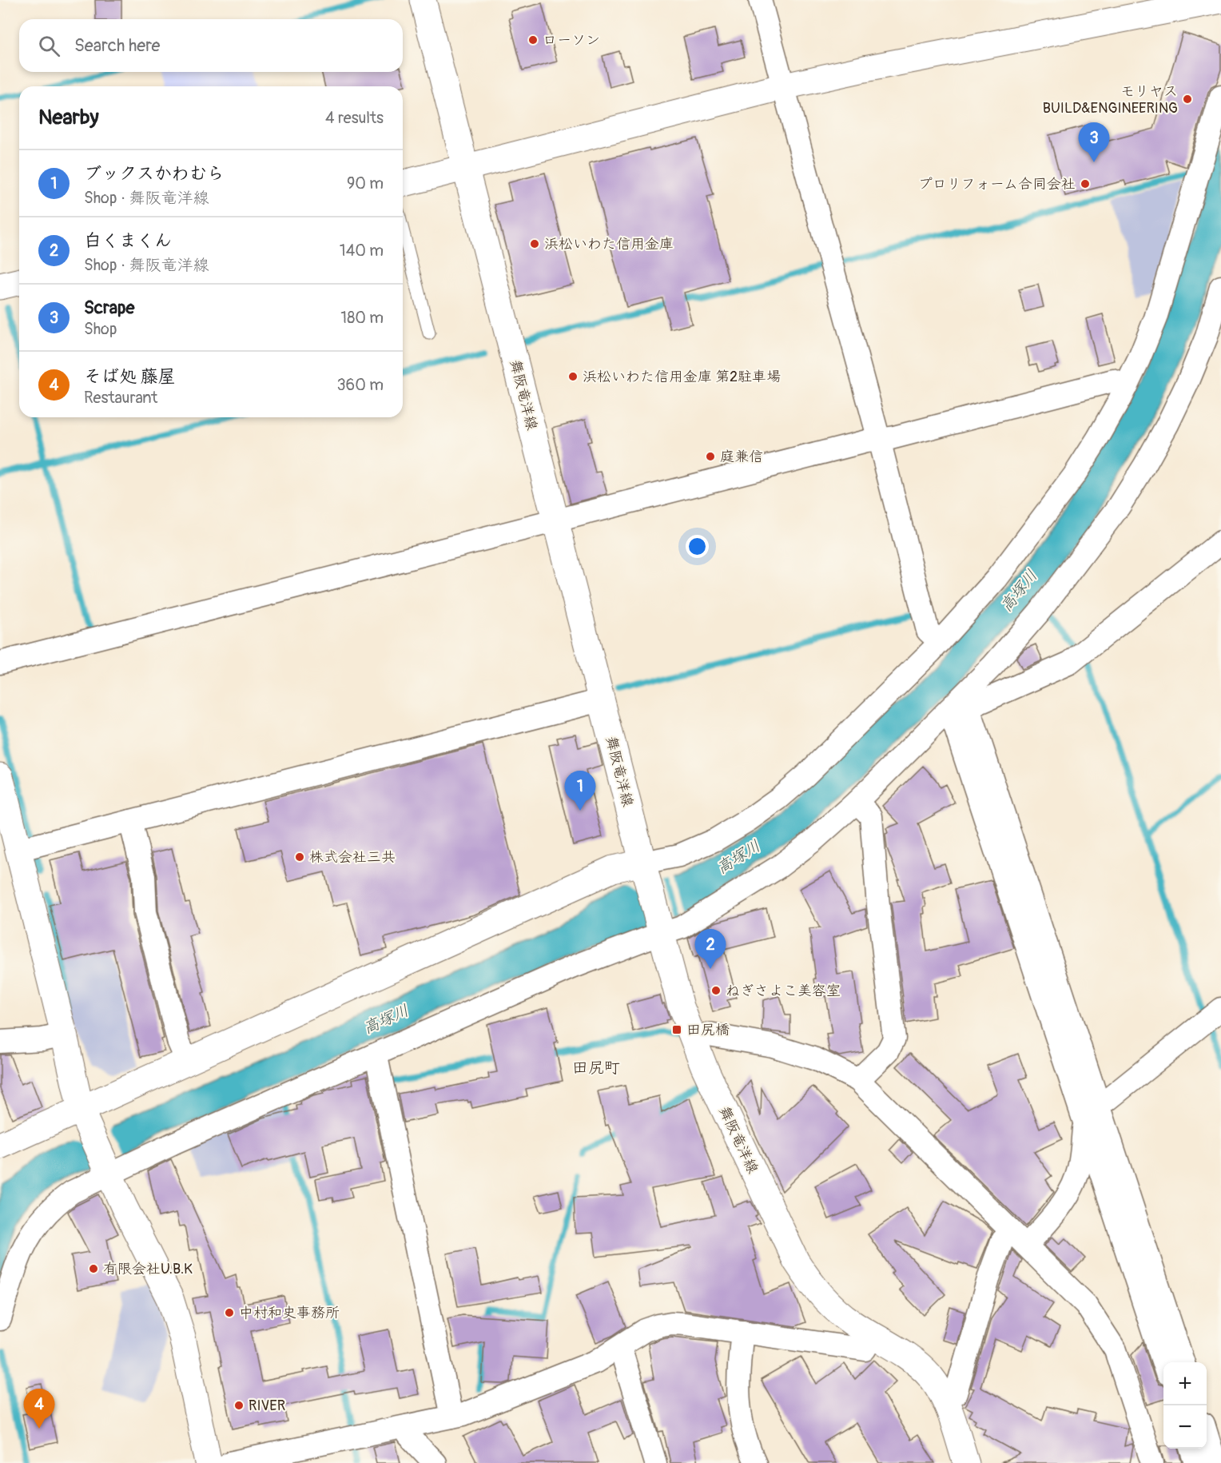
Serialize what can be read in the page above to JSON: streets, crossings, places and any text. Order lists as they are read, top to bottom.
{
  "streets": {
    "street": ["舞阪竜洋線"]
  },
  "districts": ["田尻町"],
  "water": ["高塚川"],
  "places": {
    "other": [
      "ローソン",
      "モリヤス BUILD&ENGINEERING",
      "プロリフォーム合同会社",
      "浜松いわた信用金庫",
      "浜松いわた信用金庫 第2駐車場",
      "庭兼信",
      "株式会社三共",
      "ねぎさよこ美容室",
      "有限会社U.B.K",
      "中村和史事務所",
      "RIVER"
    ],
    "transit": ["田尻橋"]
  },
  "page": {
    "search": "Search here",
    "heading": ["Nearby", "4 results"],
    "pins": [
      "3",
      "1",
      "2",
      "4"
    ],
    "list": [
      {
        "mark": "1",
        "name": "ブックスかわむら",
        "note": "Shop · 舞阪竜洋線",
        "value": "90 m"
      },
      {
        "mark": "2",
        "name": "白くまくん",
        "note": "Shop · 舞阪竜洋線",
        "value": "140 m"
      },
      {
        "mark": "3",
        "name": "Scrape",
        "note": "Shop",
        "value": "180 m"
      },
      {
        "mark": "4",
        "name": "そば処 藤屋",
        "note": "Restaurant",
        "value": "360 m"
      }
    ],
    "map_buttons": ["+", "−"]
  }
}
